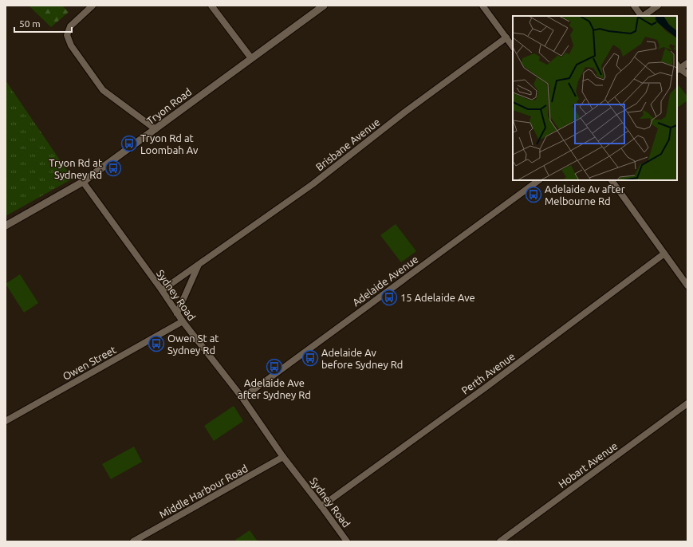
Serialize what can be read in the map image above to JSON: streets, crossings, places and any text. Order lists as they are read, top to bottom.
{
  "streets": {
    "street": [
      "Tryon Road",
      "Brisbane Avenue",
      "Adelaide Avenue",
      "Sydney Road",
      "Owen Street",
      "Perth Avenue",
      "Hobart Avenue",
      "Middle Harbour Road"
    ]
  },
  "crossings": [
    ["Tryon Road", "Sydney Road"],
    ["Brisbane Avenue", "Sydney Road"],
    ["Adelaide Avenue", "Sydney Road"],
    ["Sydney Road", "Owen Street"],
    ["Sydney Road", "Perth Avenue"],
    ["Sydney Road", "Middle Harbour Road"]
  ],
  "places": {
    "bus stop": [
      "Tryon Rd at Loombah Av",
      "Tryon Rd at Sydney Rd",
      "Adelaide Av after Melbourne Rd",
      "15 Adelaide Ave",
      "Owen St at Sydney Rd",
      "Adelaide Av before Sydney Rd",
      "Adelaide Ave after Sydney Rd"
    ]
  },
  "scale_bar": "50 m"
}
